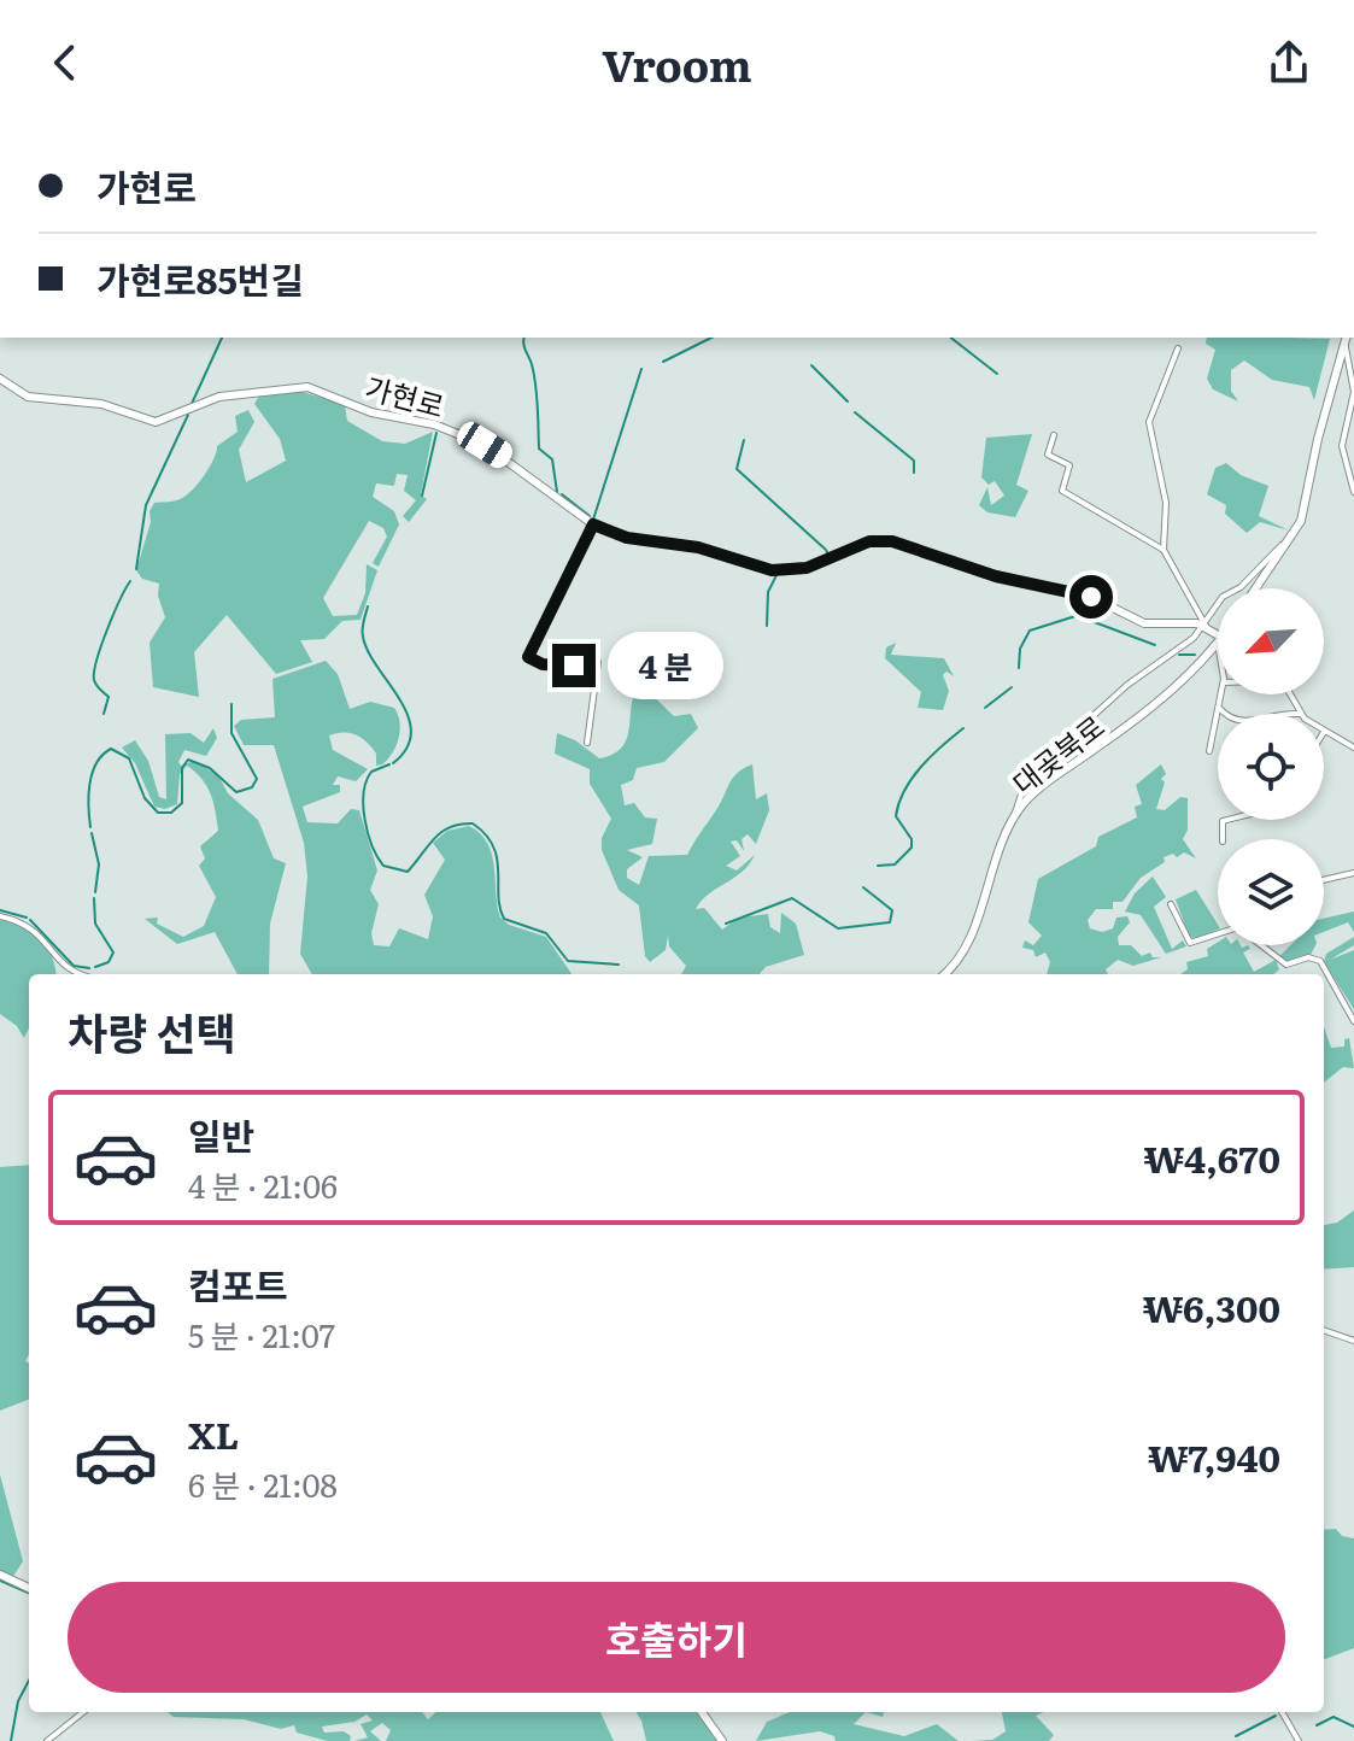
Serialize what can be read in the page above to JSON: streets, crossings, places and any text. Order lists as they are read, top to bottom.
{
  "streets": {
    "street": ["가현로", "대곶북로"]
  },
  "north": "bottom left",
  "page": {
    "header": "Vroom",
    "banner": ["가현로", "가현로85번길"],
    "bubble": "4 분",
    "heading": "차량 선택",
    "list": [
      {
        "name": "일반",
        "note": "4 분 · 21:06",
        "value": "₩4,670"
      },
      {
        "name": "컴포트",
        "note": "5 분 · 21:07",
        "value": "₩6,300"
      },
      {
        "name": "XL",
        "note": "6 분 · 21:08",
        "value": "₩7,940"
      }
    ],
    "buttons": "호출하기"
  }
}
